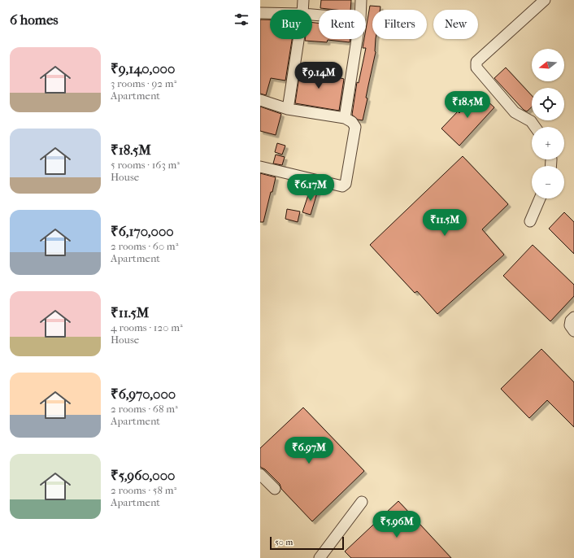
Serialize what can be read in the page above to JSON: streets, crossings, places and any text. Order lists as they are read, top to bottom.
{
  "scale_bar": "50 m",
  "north": "left",
  "page": {
    "heading": "6 homes",
    "chip": [
      "Buy",
      "Rent",
      "Filters",
      "New"
    ],
    "list": [
      {
        "name": "₹9,140,000",
        "note": "3 rooms · 92 m² · Apartment"
      },
      {
        "name": "₹18.5M",
        "note": "5 rooms · 163 m² · House"
      },
      {
        "name": "₹6,170,000",
        "note": "2 rooms · 60 m² · Apartment"
      },
      {
        "name": "₹11.5M",
        "note": "4 rooms · 120 m² · House"
      },
      {
        "name": "₹6,970,000",
        "note": "2 rooms · 68 m² · Apartment"
      },
      {
        "name": "₹5,960,000",
        "note": "2 rooms · 58 m² · Apartment"
      }
    ],
    "map_buttons": ["+", "−"],
    "price": [
      "₹9.14M",
      "₹18.5M",
      "₹6.17M",
      "₹11.5M",
      "₹6.97M",
      "₹5.96M"
    ],
    "scale": "50 m"
  }
}
